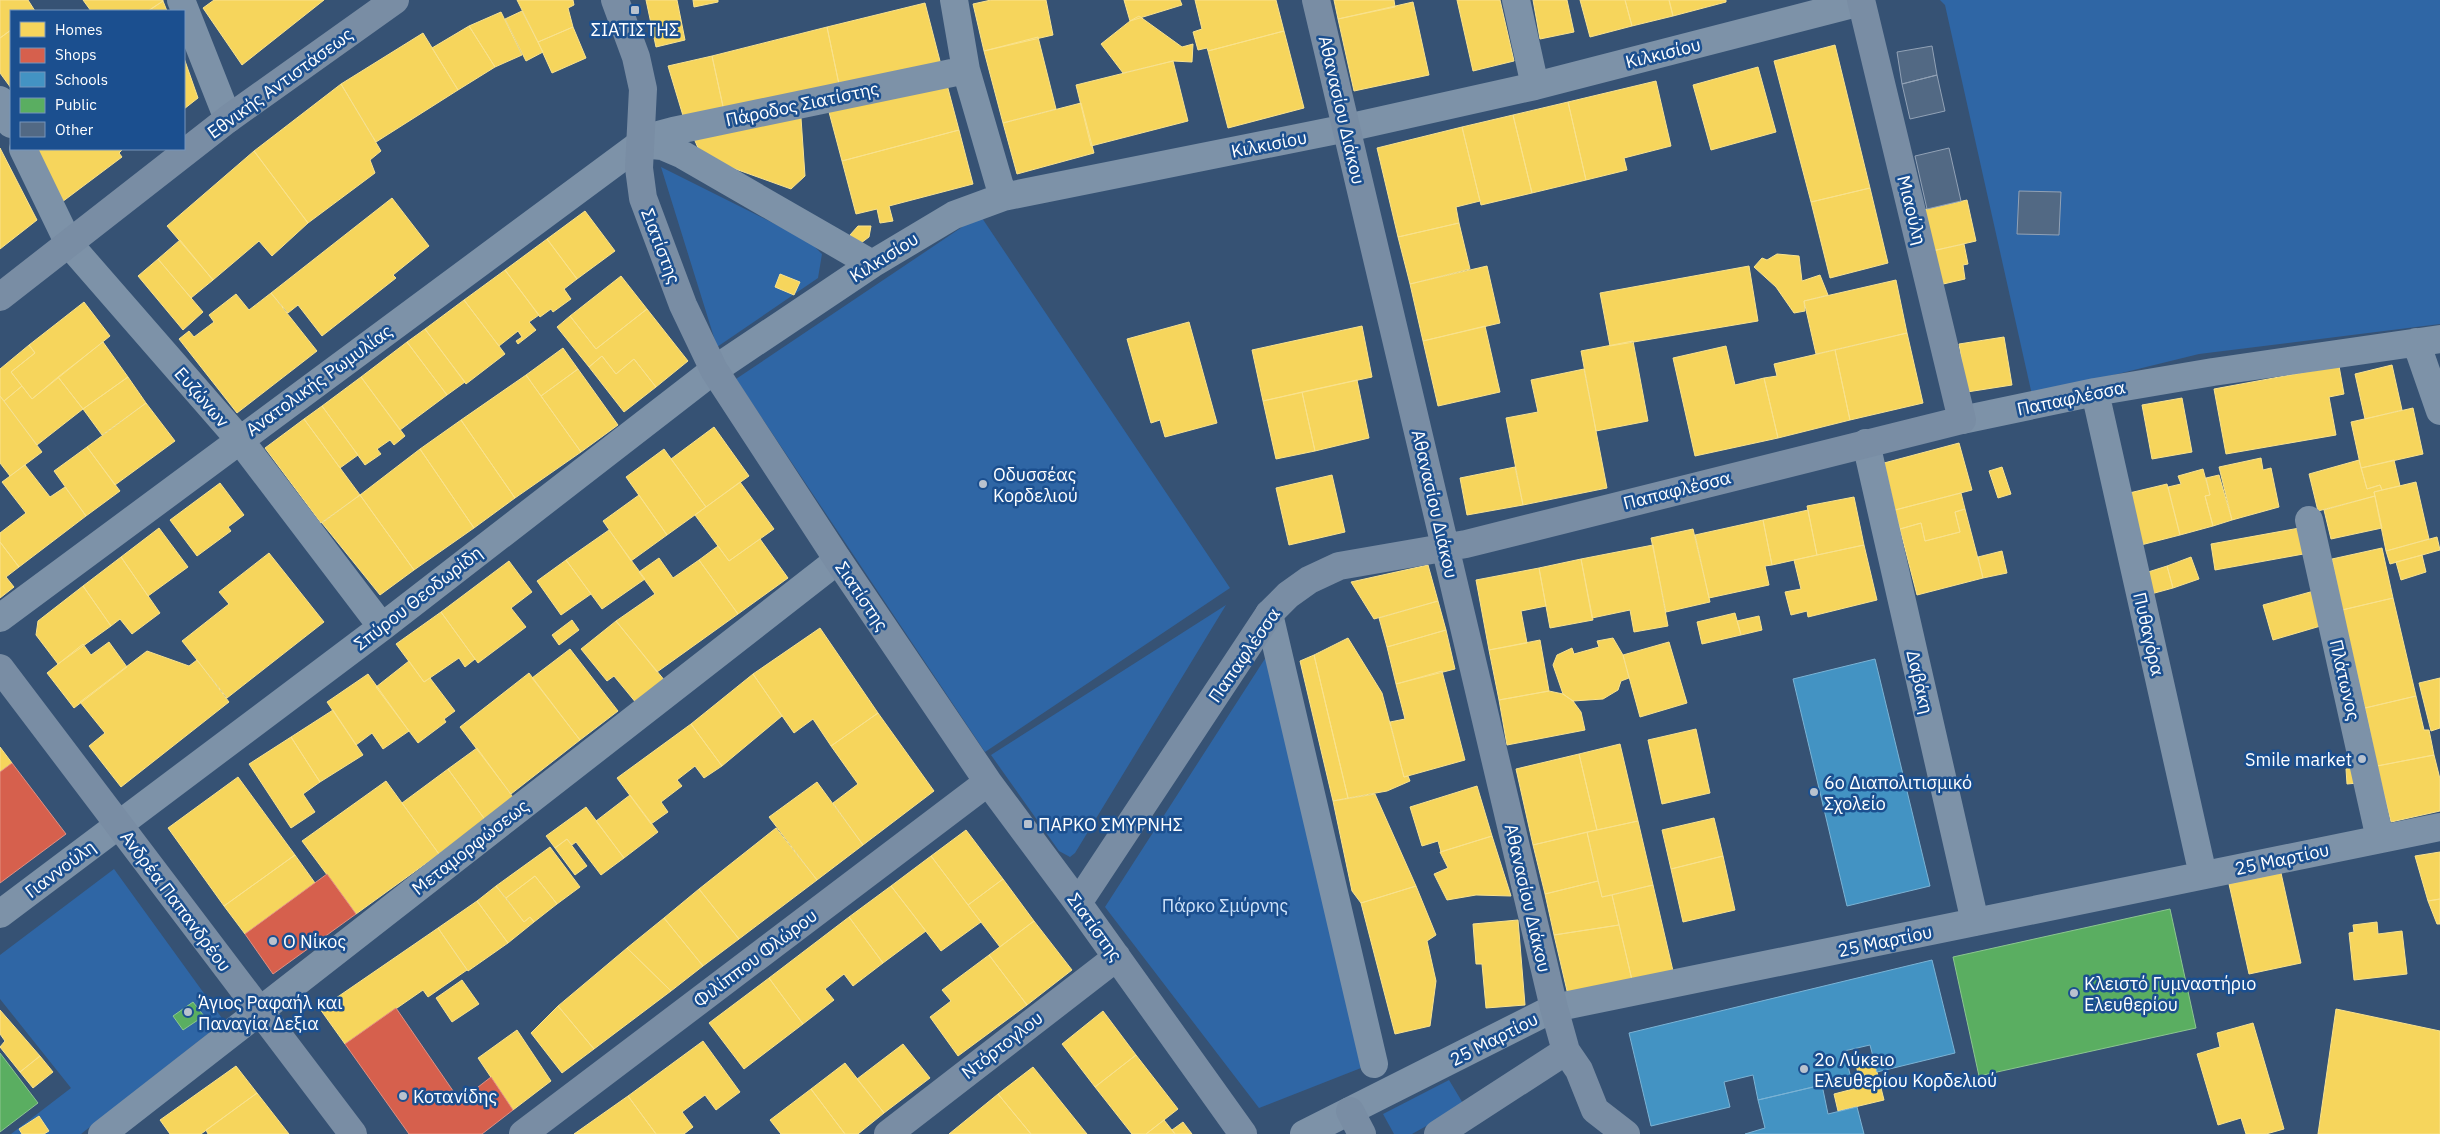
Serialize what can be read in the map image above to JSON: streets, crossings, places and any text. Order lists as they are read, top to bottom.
{
  "streets": {
    "street": [
      "Κιλκισίου",
      "Εθνικής Αντιστάσεως",
      "Πάροδος Σιατίστης",
      "Αθανασίου Διάκου",
      "Μιαούλη",
      "Σιατίστης",
      "Ανατολικής Ρωμυλίας",
      "Ευζώνων",
      "Παπαφλέσσα",
      "Σπύρου Θεοδωρίδη",
      "Πυθαγόρα",
      "Πλάτωνος",
      "Δαβάκη",
      "Μεταμορφώσεως",
      "25 Μαρτίου",
      "Γιαννούλη",
      "Ανδρέα Παπανδρέου",
      "Φιλίππου Φλώρου",
      "Ντόρτογλου"
    ]
  },
  "crossings": [
    ["Κιλκισίου", "Αθανασίου Διάκου"],
    ["Κιλκισίου", "Μιαούλη"],
    ["Κιλκισίου", "Σιατίστης"],
    ["Κιλκισίου", "Σπύρου Θεοδωρίδη"],
    ["Εθνικής Αντιστάσεως", "Ευζώνων"],
    ["Πάροδος Σιατίστης", "Σιατίστης"],
    ["Πάροδος Σιατίστης", "Ανατολικής Ρωμυλίας"],
    ["Αθανασίου Διάκου", "Παπαφλέσσα"],
    ["Αθανασίου Διάκου", "25 Μαρτίου"],
    ["Μιαούλη", "Παπαφλέσσα"],
    ["Σιατίστης", "Ανατολικής Ρωμυλίας"],
    ["Σιατίστης", "Παπαφλέσσα"],
    ["Σιατίστης", "Σπύρου Θεοδωρίδη"],
    ["Σιατίστης", "Μεταμορφώσεως"],
    ["Σιατίστης", "Φιλίππου Φλώρου"],
    ["Σιατίστης", "Ντόρτογλου"],
    ["Ανατολικής Ρωμυλίας", "Ευζώνων"],
    ["Ευζώνων", "Σπύρου Θεοδωρίδη"],
    ["Παπαφλέσσα", "Πυθαγόρα"],
    ["Παπαφλέσσα", "Δαβάκη"],
    ["Σπύρου Θεοδωρίδη", "Γιαννούλη"],
    ["Σπύρου Θεοδωρίδη", "Ανδρέα Παπανδρέου"],
    ["Πυθαγόρα", "25 Μαρτίου"],
    ["Πλάτωνος", "25 Μαρτίου"],
    ["Δαβάκη", "25 Μαρτίου"],
    ["Μεταμορφώσεως", "Ανδρέα Παπανδρέου"],
    ["Γιαννούλη", "Ανδρέα Παπανδρέου"]
  ],
  "parks": ["Πάρκο Σμύρνης"],
  "places": {
    "transit": ["ΣΙΑΤΙΣΤΗΣ", "ΠΑΡΚΟ ΣΜΥΡΝΗΣ"],
    "other": [
      "Οδυσσέας Κορδελιού",
      "Smile market",
      "6ο Διαπολιτισμικό Σχολείο",
      "Ο Νίκος",
      "Κλειστό Γυμναστήριο Ελευθερίου",
      "Άγιος Ραφαήλ και Παναγία Δεξια",
      "2ο Λύκειο Ελευθερίου Κορδελιού",
      "Κοτανίδης"
    ]
  },
  "legend": [
    "Homes",
    "Shops",
    "Schools",
    "Public",
    "Other"
  ]
}
